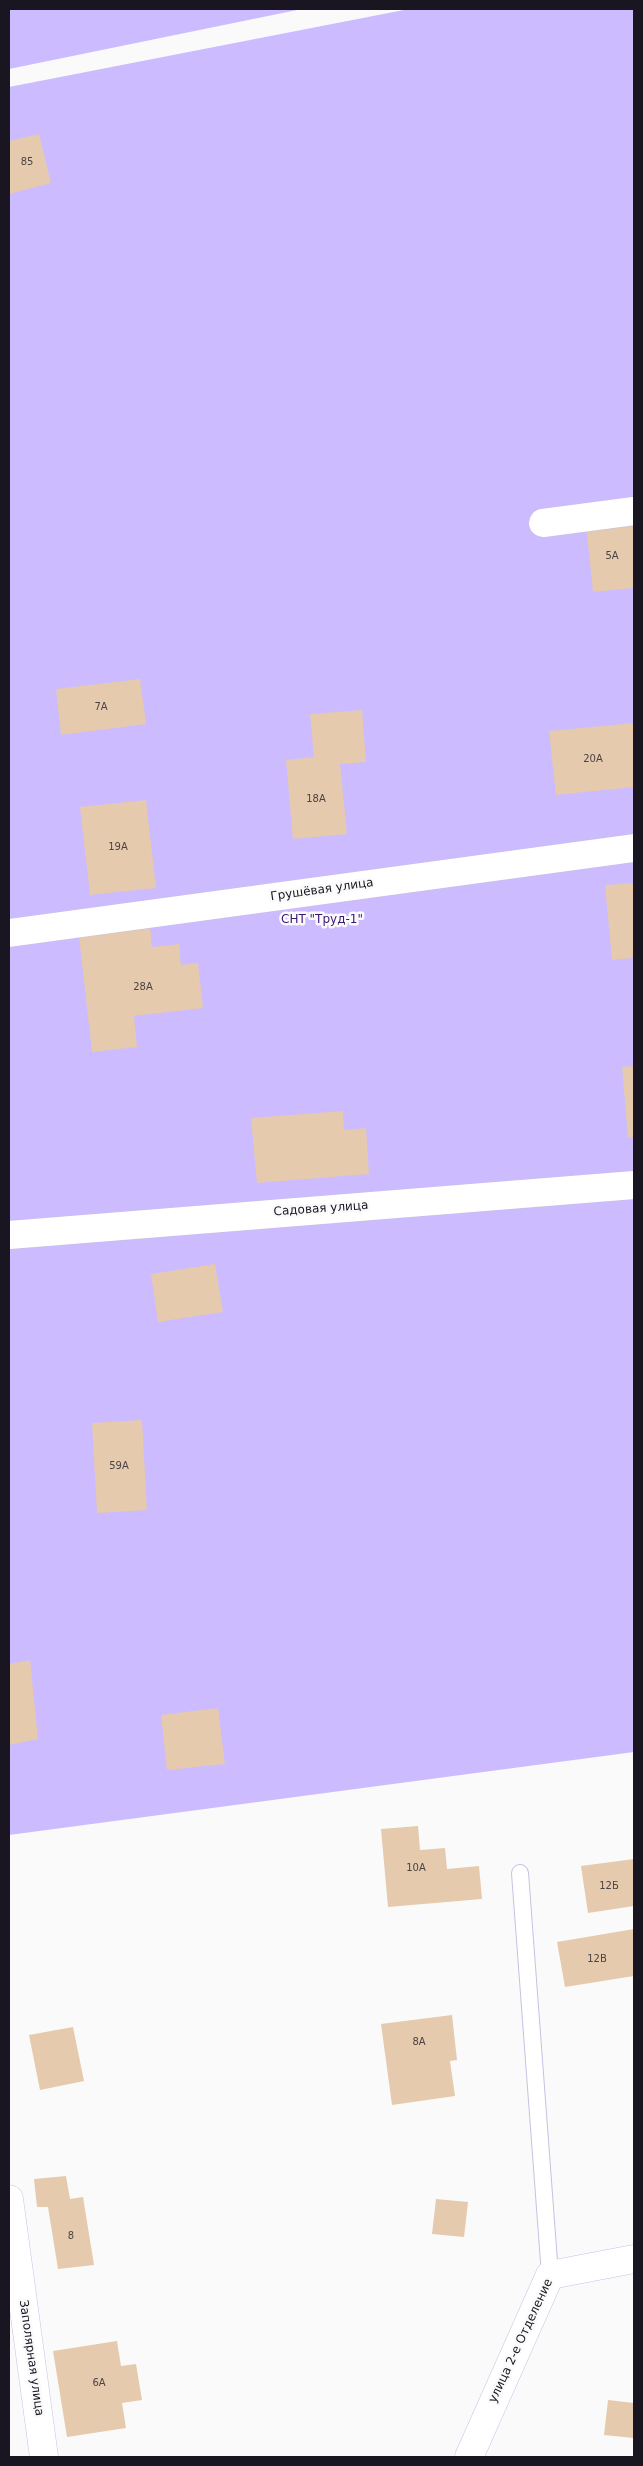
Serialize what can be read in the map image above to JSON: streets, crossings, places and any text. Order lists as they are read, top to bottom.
{
  "streets": {
    "street": [
      "Грушёвая улица",
      "Садовая улица",
      "улица 2-е Отделение",
      "Заполярная улица"
    ]
  },
  "parks": ["СНТ \"Труд-1\""],
  "house_numbers": [
    "85",
    "5А",
    "7А",
    "20А",
    "18А",
    "19А",
    "28А",
    "59А",
    "10А",
    "12Б",
    "12В",
    "8А",
    "8",
    "6А"
  ]
}
